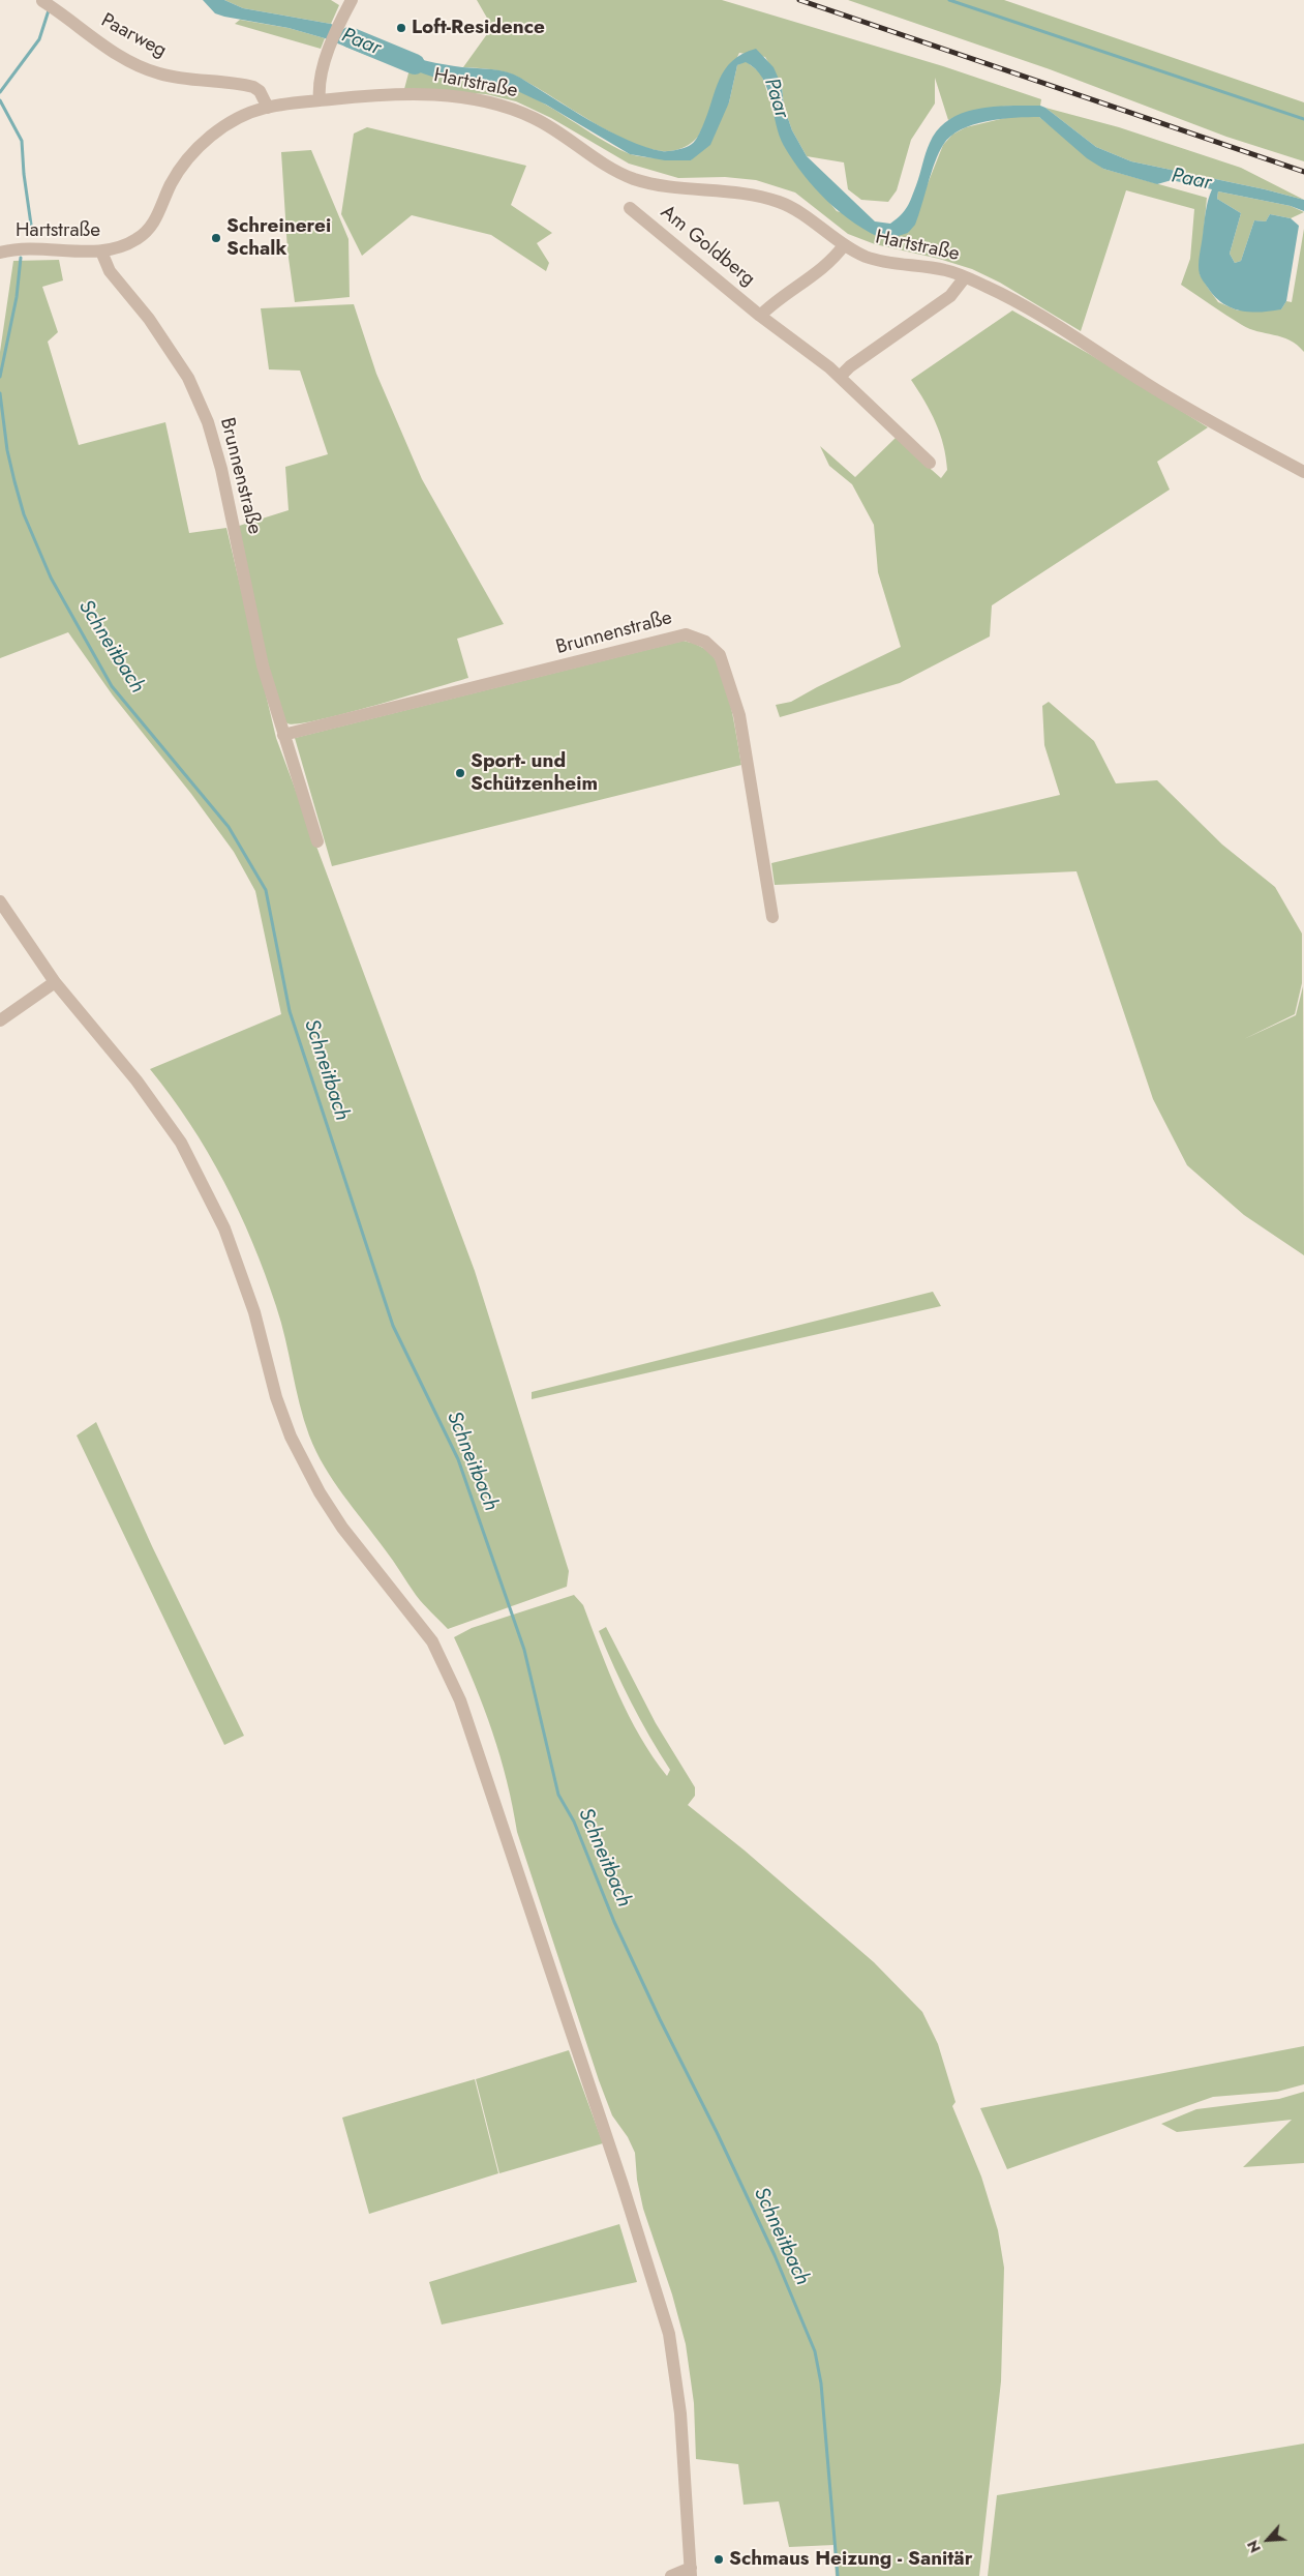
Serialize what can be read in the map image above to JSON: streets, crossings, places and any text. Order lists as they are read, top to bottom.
{
  "streets": {
    "street": [
      "Paarweg",
      "Hartstraße",
      "Am Goldberg",
      "Brunnenstraße"
    ]
  },
  "crossings": [
    ["Paarweg", "Hartstraße"],
    ["Hartstraße", "Am Goldberg"],
    ["Hartstraße", "Brunnenstraße"]
  ],
  "water": ["Paar", "Schneitbach"],
  "places": [
    "Loft-Residence",
    "Schreinerei Schalk",
    "Sport- und Schützenheim",
    "Schmaus Heizung - Sanitär"
  ],
  "north": "bottom left"
}
